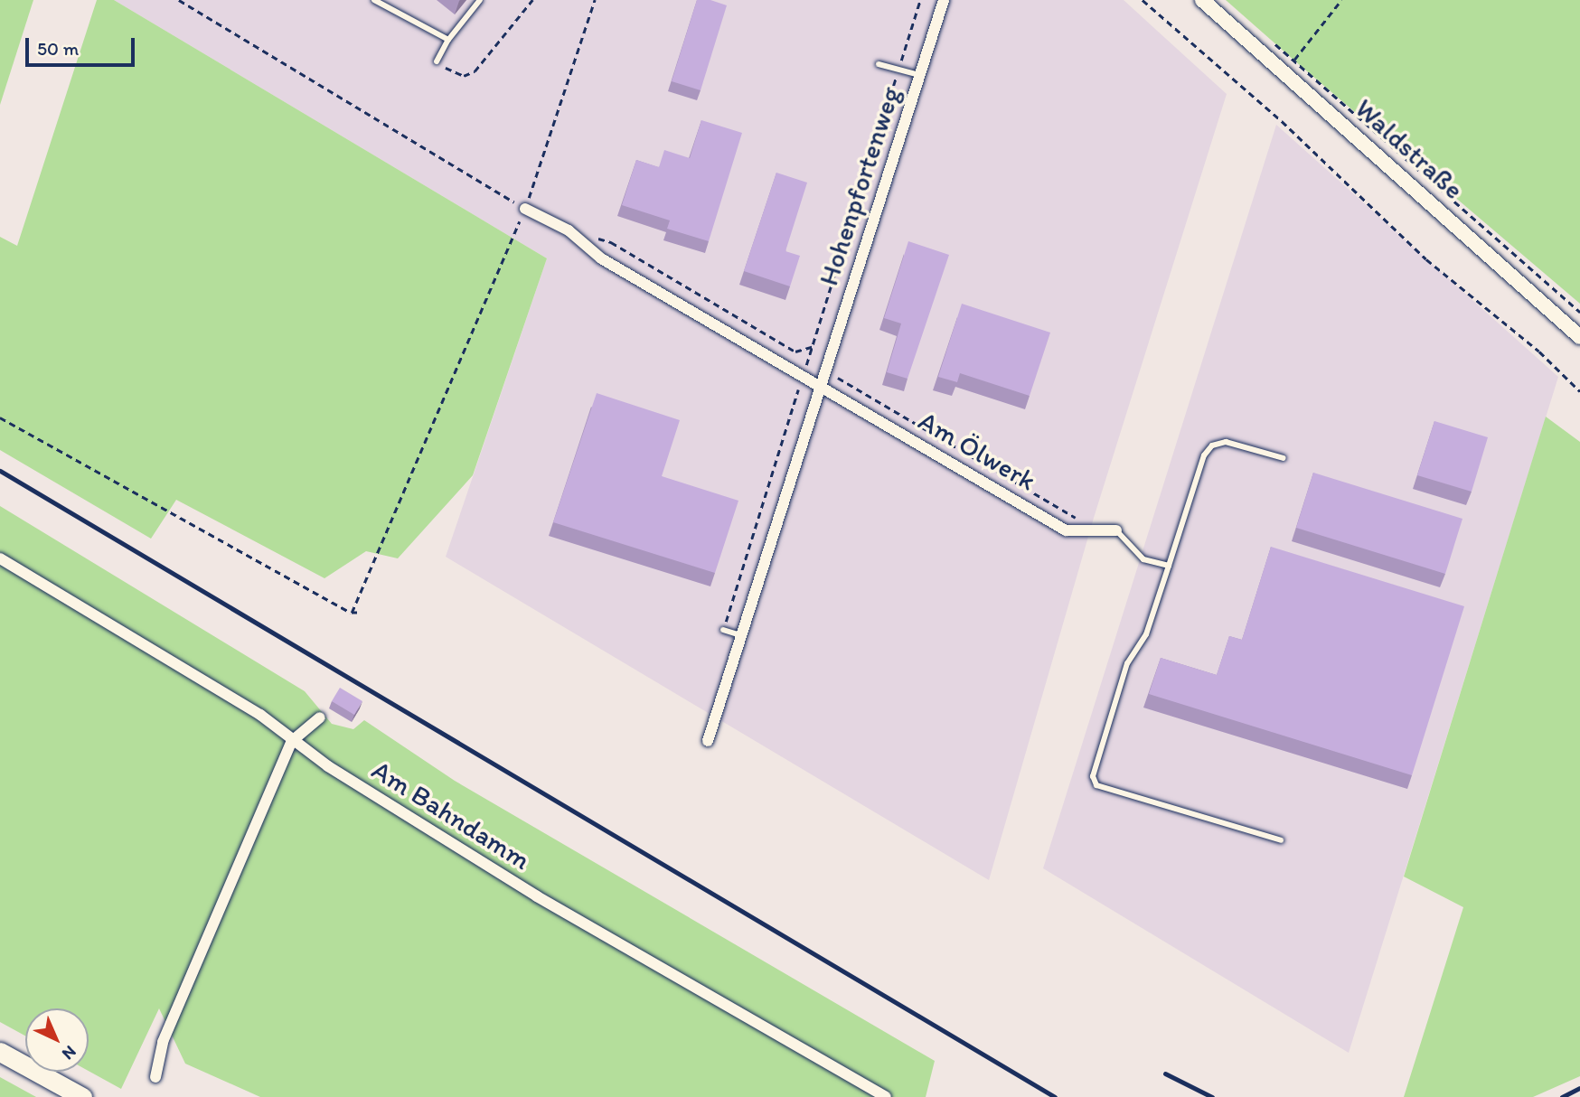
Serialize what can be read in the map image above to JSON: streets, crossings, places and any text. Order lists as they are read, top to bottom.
{
  "streets": {
    "street": [
      "Waldstraße",
      "Hohenpfortenweg",
      "Am Ölwerk",
      "Am Bahndamm"
    ]
  },
  "crossings": [
    ["Hohenpfortenweg", "Am Ölwerk"]
  ],
  "scale_bar": "50 m",
  "north": "bottom right"
}
